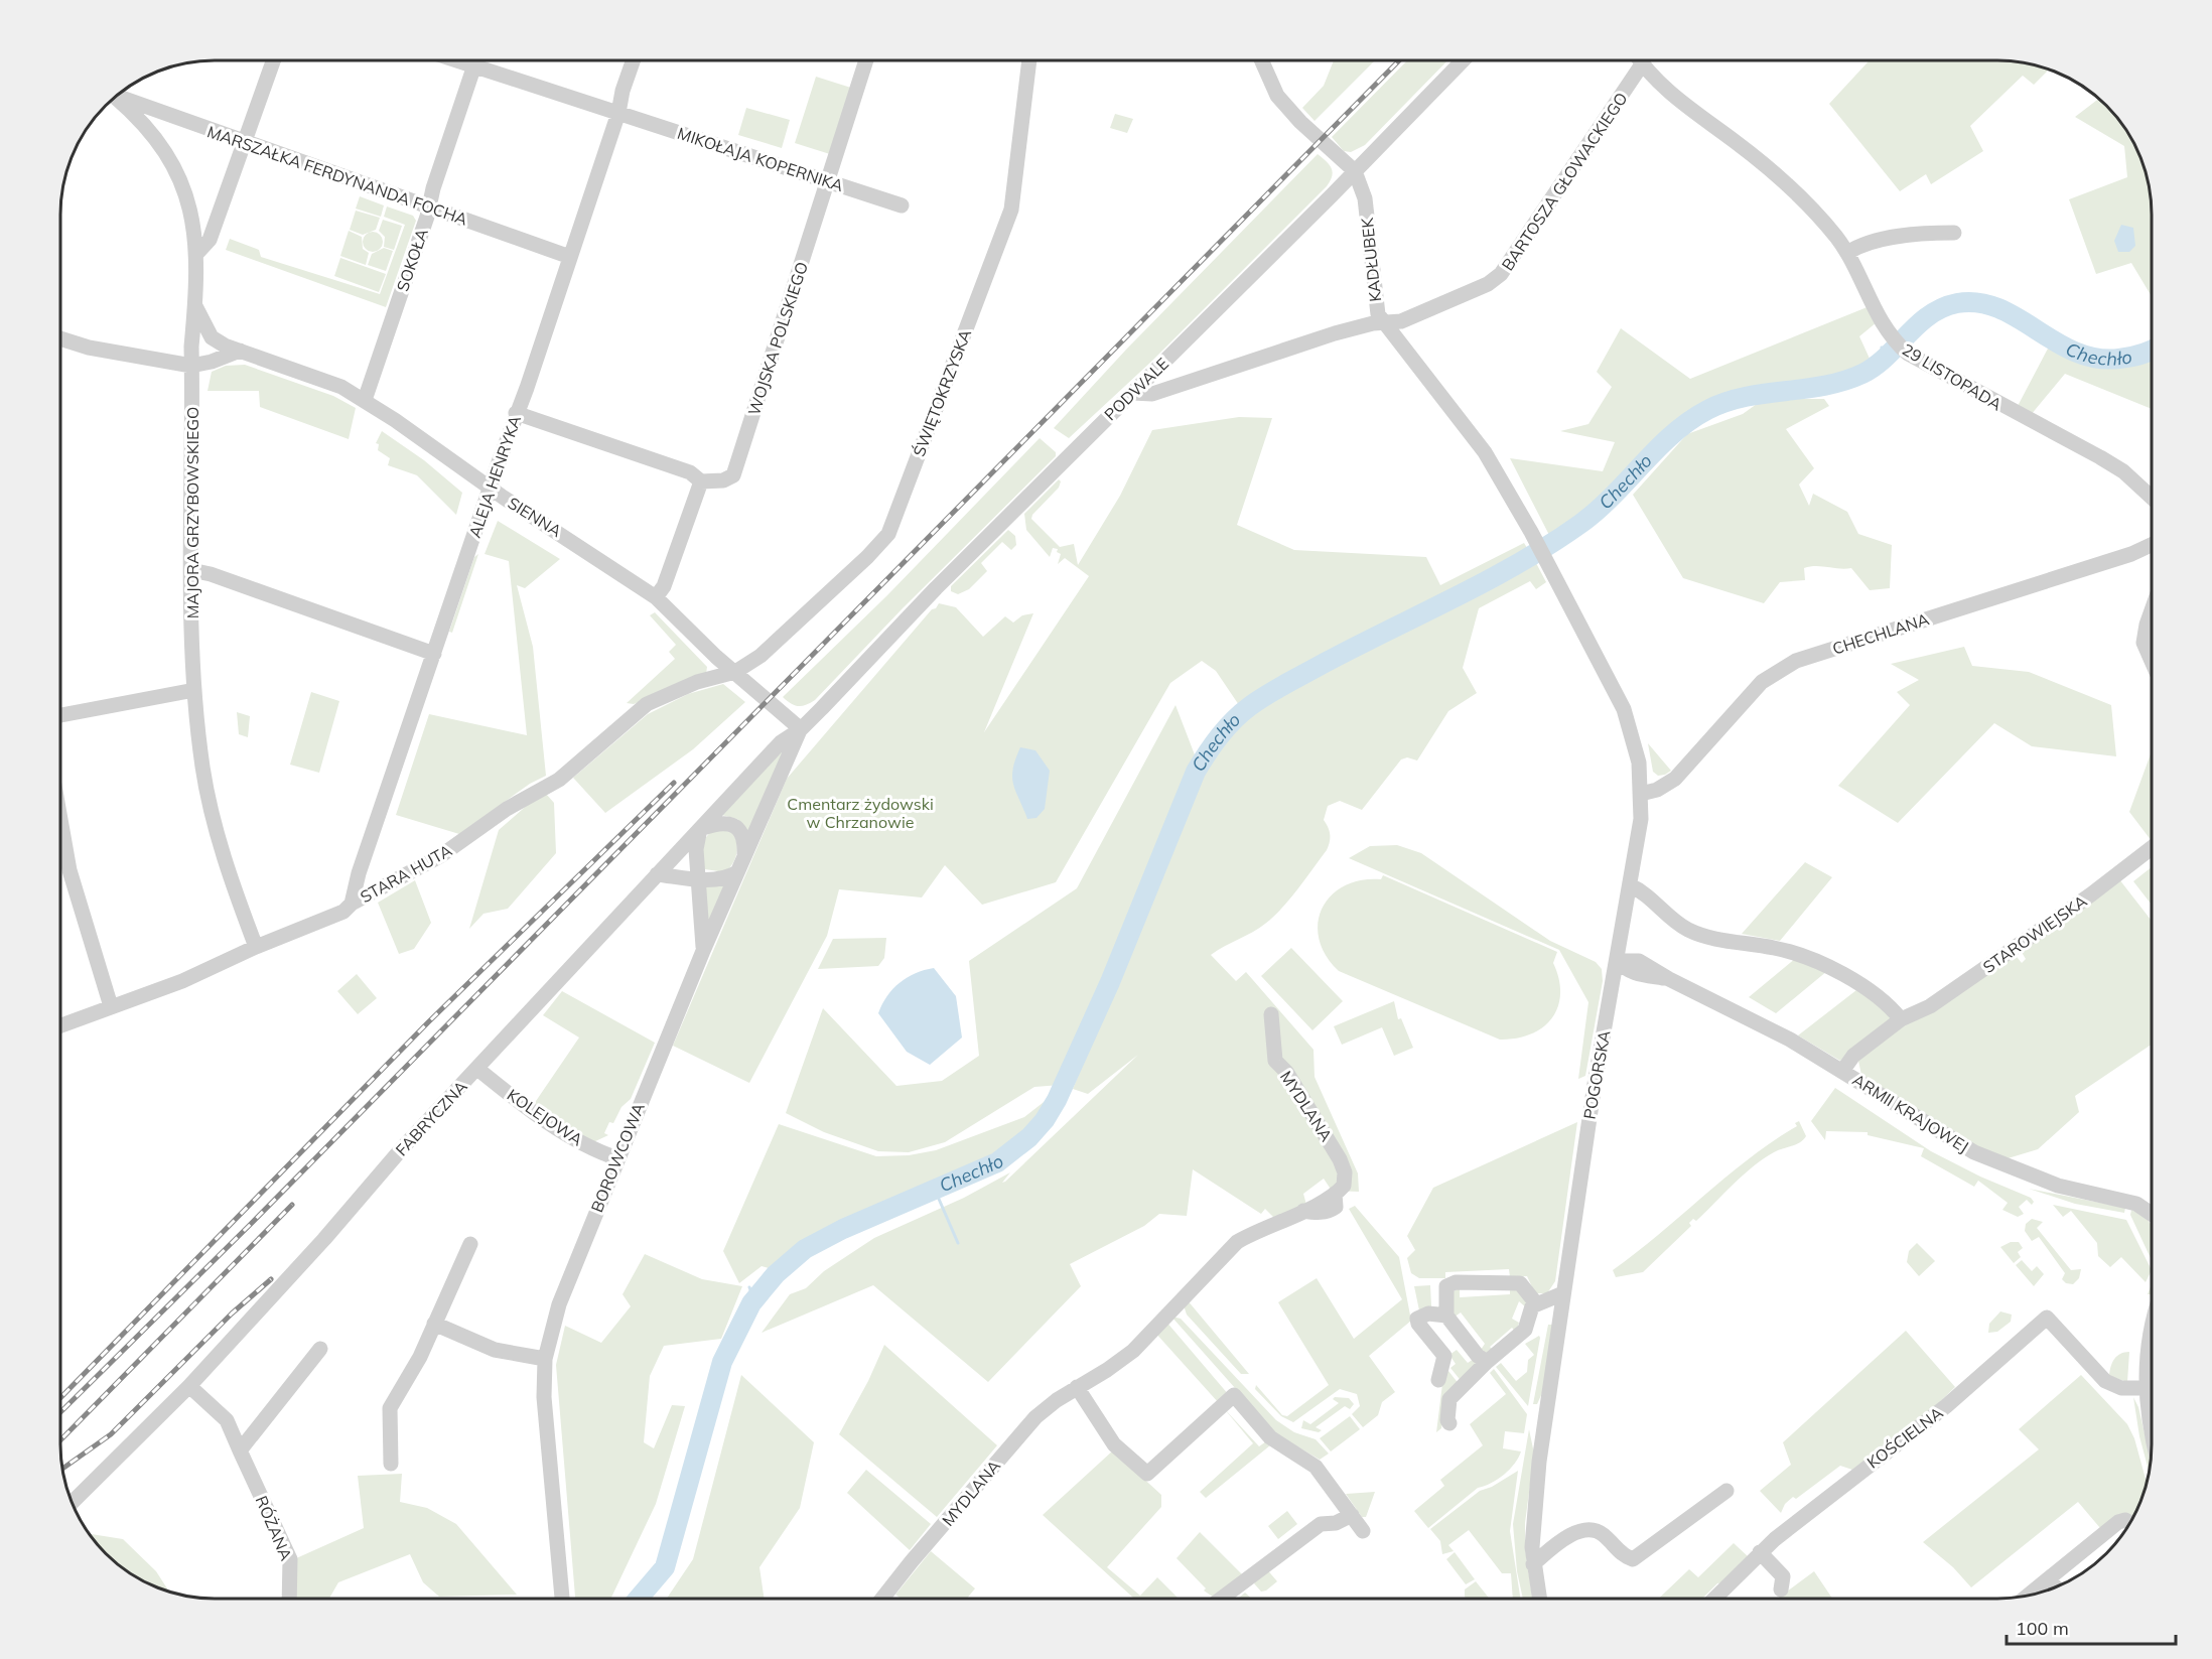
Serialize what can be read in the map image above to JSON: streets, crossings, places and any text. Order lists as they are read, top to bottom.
{
  "streets": {
    "street": [
      "MIKOŁAJA KOPERNIKA",
      "MARSZAŁKA FERDYNANDA FOCHA",
      "BARTOSZA GŁOWACKIEGO",
      "SOKOŁA",
      "KADŁUBEK",
      "WOJSKA POLSKIEGO",
      "29 LISTOPADA",
      "PODWALE",
      "ŚWIĘTOKRZYSKA",
      "ALEJA HENRYKA",
      "MAJORA GRZYBOWSKIEGO",
      "SIENNA",
      "CHECHLANA",
      "STARA HUTA",
      "STAROWIEJSKA",
      "POGORSKA",
      "MYDLANA",
      "ARMII KRAJOWEJ",
      "KOLEJOWA",
      "FABRYCZNA",
      "BOROWCOWA",
      "KOŚCIELNA",
      "RÓŻANA"
    ]
  },
  "crossings": [
    ["MIKOŁAJA KOPERNIKA", "SOKOŁA"],
    ["MIKOŁAJA KOPERNIKA", "WOJSKA POLSKIEGO"],
    ["MIKOŁAJA KOPERNIKA", "ALEJA HENRYKA"],
    ["MARSZAŁKA FERDYNANDA FOCHA", "SOKOŁA"],
    ["MARSZAŁKA FERDYNANDA FOCHA", "ALEJA HENRYKA"],
    ["BARTOSZA GŁOWACKIEGO", "KADŁUBEK"],
    ["BARTOSZA GŁOWACKIEGO", "29 LISTOPADA"],
    ["BARTOSZA GŁOWACKIEGO", "PODWALE"],
    ["SOKOŁA", "SIENNA"],
    ["KADŁUBEK", "PODWALE"],
    ["KADŁUBEK", "POGORSKA"],
    ["PODWALE", "SIENNA"],
    ["PODWALE", "FABRYCZNA"],
    ["PODWALE", "BOROWCOWA"],
    ["ŚWIĘTOKRZYSKA", "SIENNA"],
    ["ŚWIĘTOKRZYSKA", "STARA HUTA"],
    ["ALEJA HENRYKA", "SIENNA"],
    ["ALEJA HENRYKA", "STARA HUTA"],
    ["MAJORA GRZYBOWSKIEGO", "SIENNA"],
    ["MAJORA GRZYBOWSKIEGO", "STARA HUTA"],
    ["SIENNA", "STARA HUTA"],
    ["SIENNA", "FABRYCZNA"],
    ["SIENNA", "BOROWCOWA"],
    ["CHECHLANA", "POGORSKA"],
    ["STAROWIEJSKA", "ARMII KRAJOWEJ"],
    ["POGORSKA", "ARMII KRAJOWEJ"],
    ["KOLEJOWA", "FABRYCZNA"],
    ["KOLEJOWA", "BOROWCOWA"],
    ["FABRYCZNA", "BOROWCOWA"],
    ["FABRYCZNA", "RÓŻANA"]
  ],
  "water": ["Chechło"],
  "parks": ["Cmentarz żydowski w Chrzanowie"],
  "scale_bar": "100 m"
}
